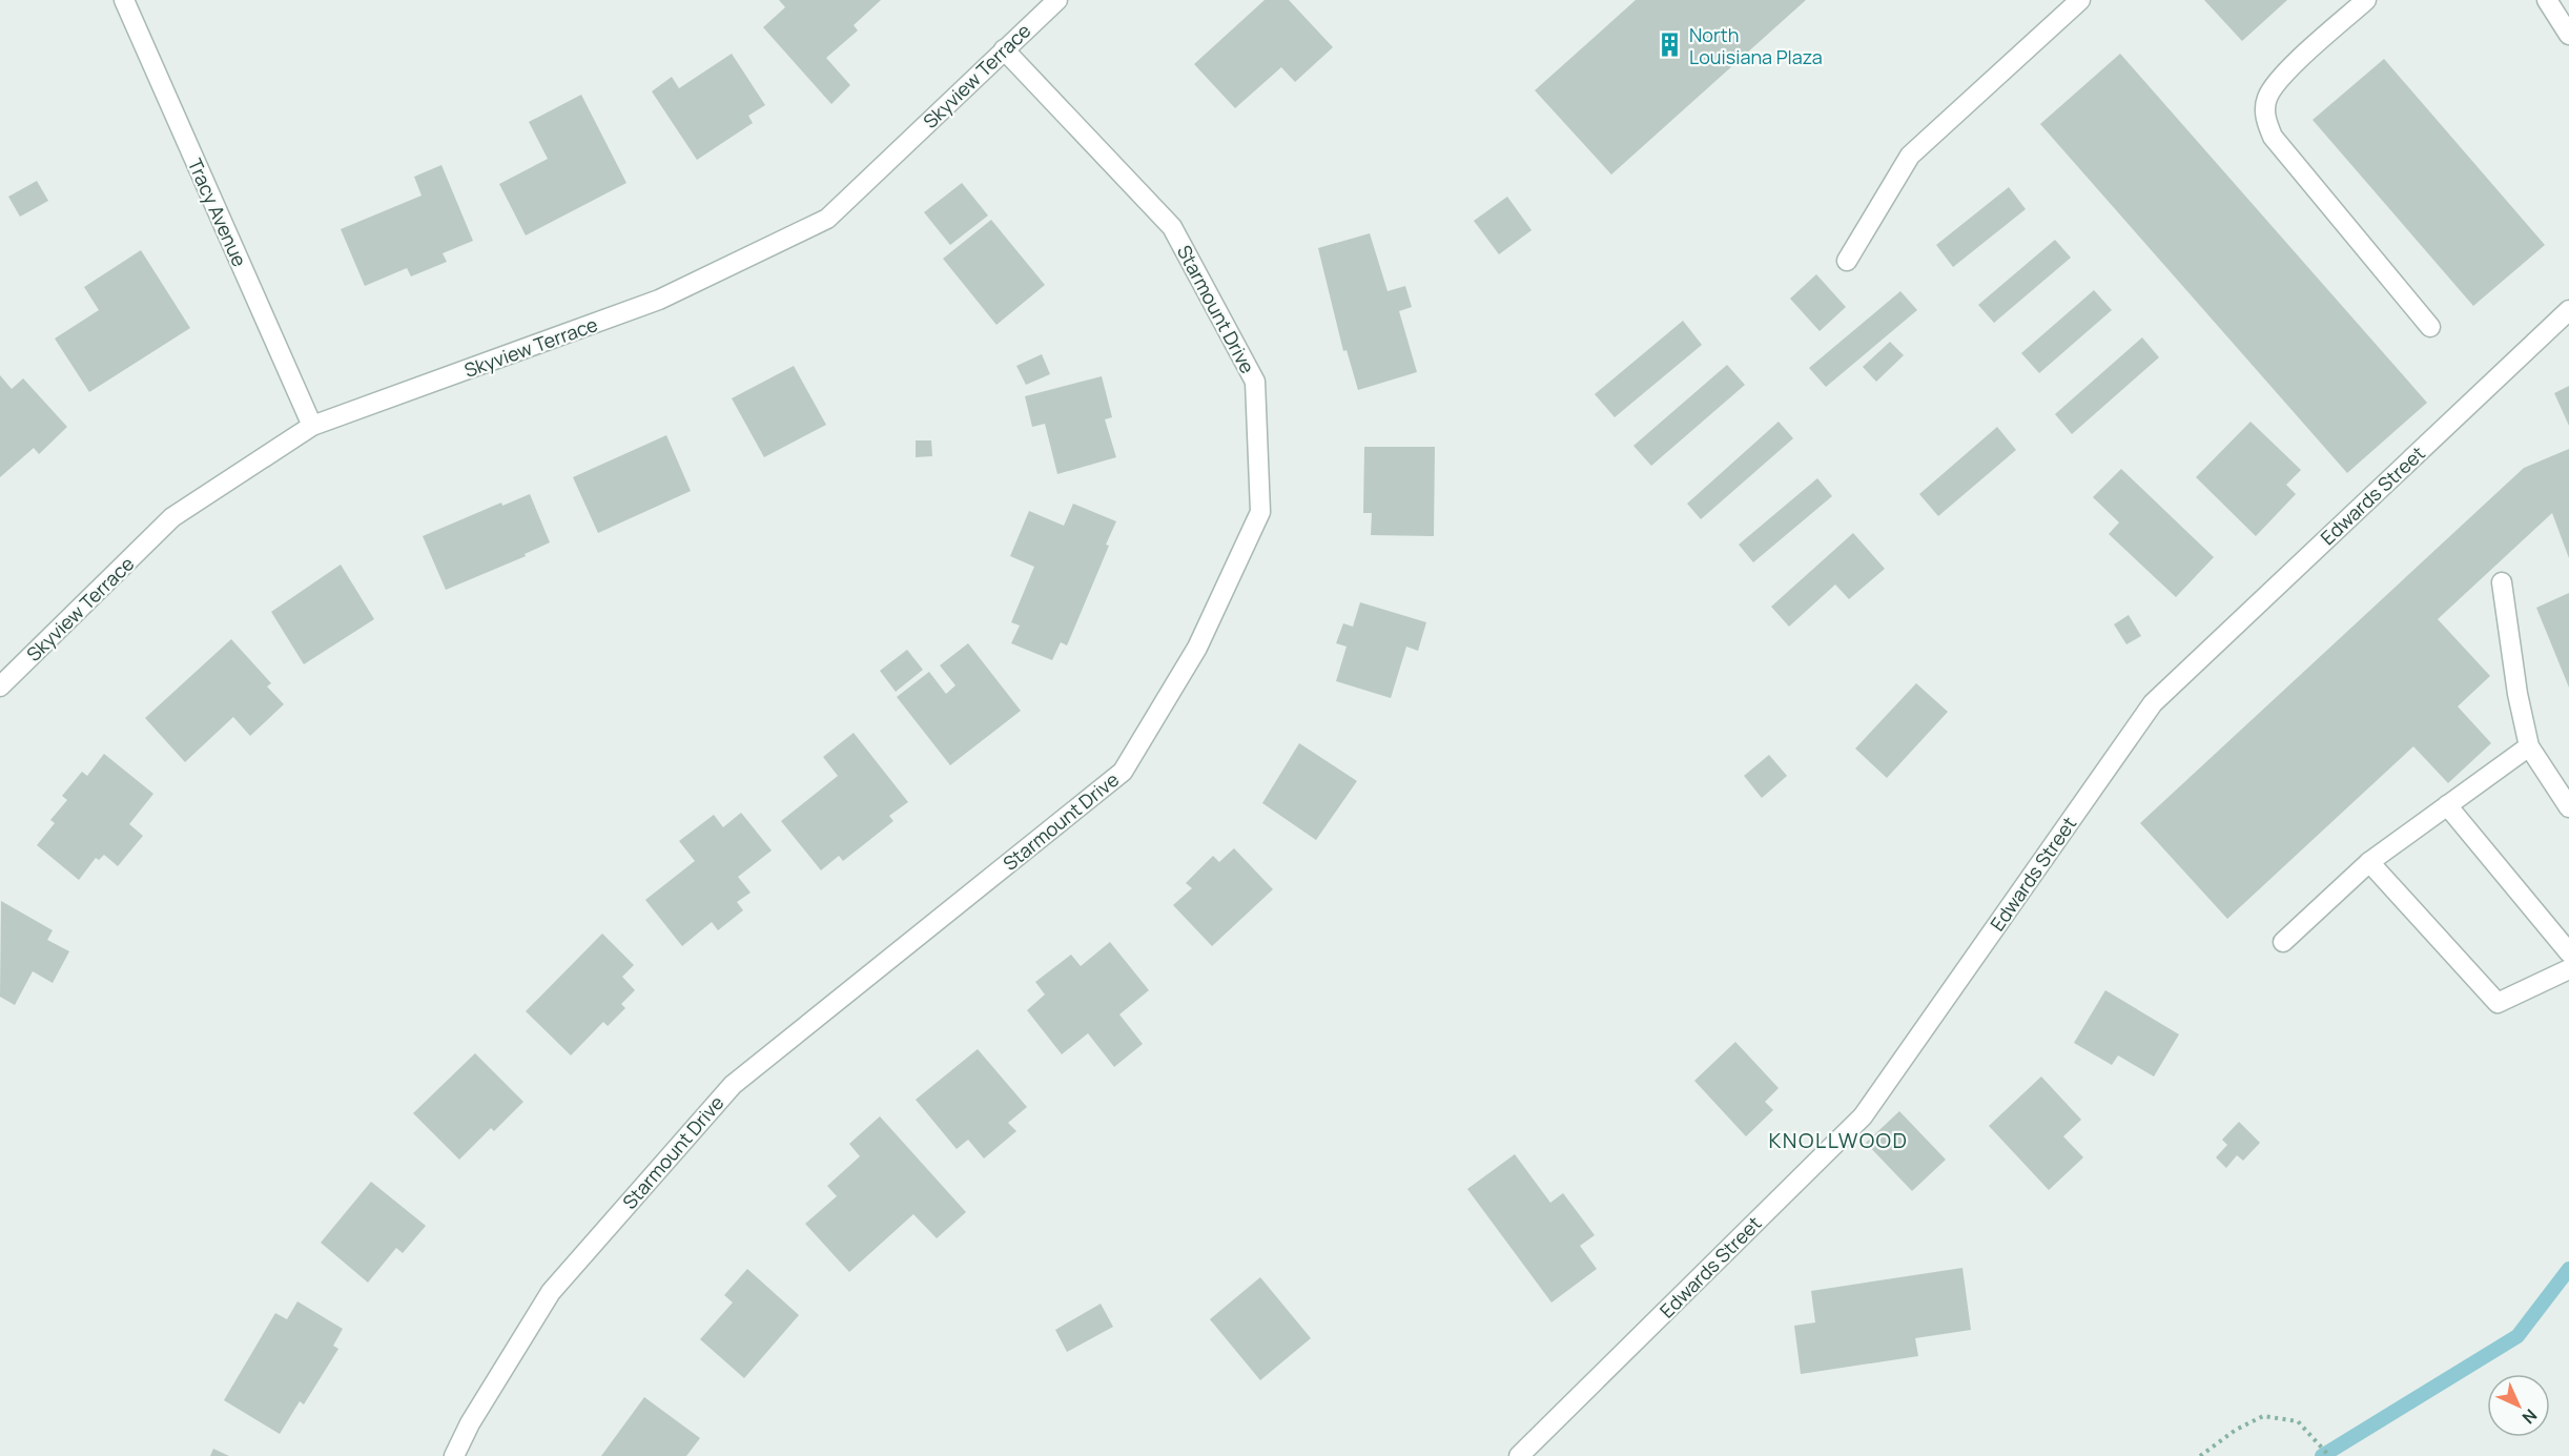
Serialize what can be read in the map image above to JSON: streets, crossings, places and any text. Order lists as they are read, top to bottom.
{
  "streets": {
    "street": [
      "Skyview Terrace",
      "Tracy Avenue",
      "Starmount Drive",
      "Edwards Street"
    ]
  },
  "crossings": [
    ["Skyview Terrace", "Tracy Avenue"],
    ["Skyview Terrace", "Starmount Drive"]
  ],
  "districts": ["KNOLLWOOD"],
  "places": {
    "building": ["North Louisiana Plaza"]
  },
  "north": "bottom right"
}
